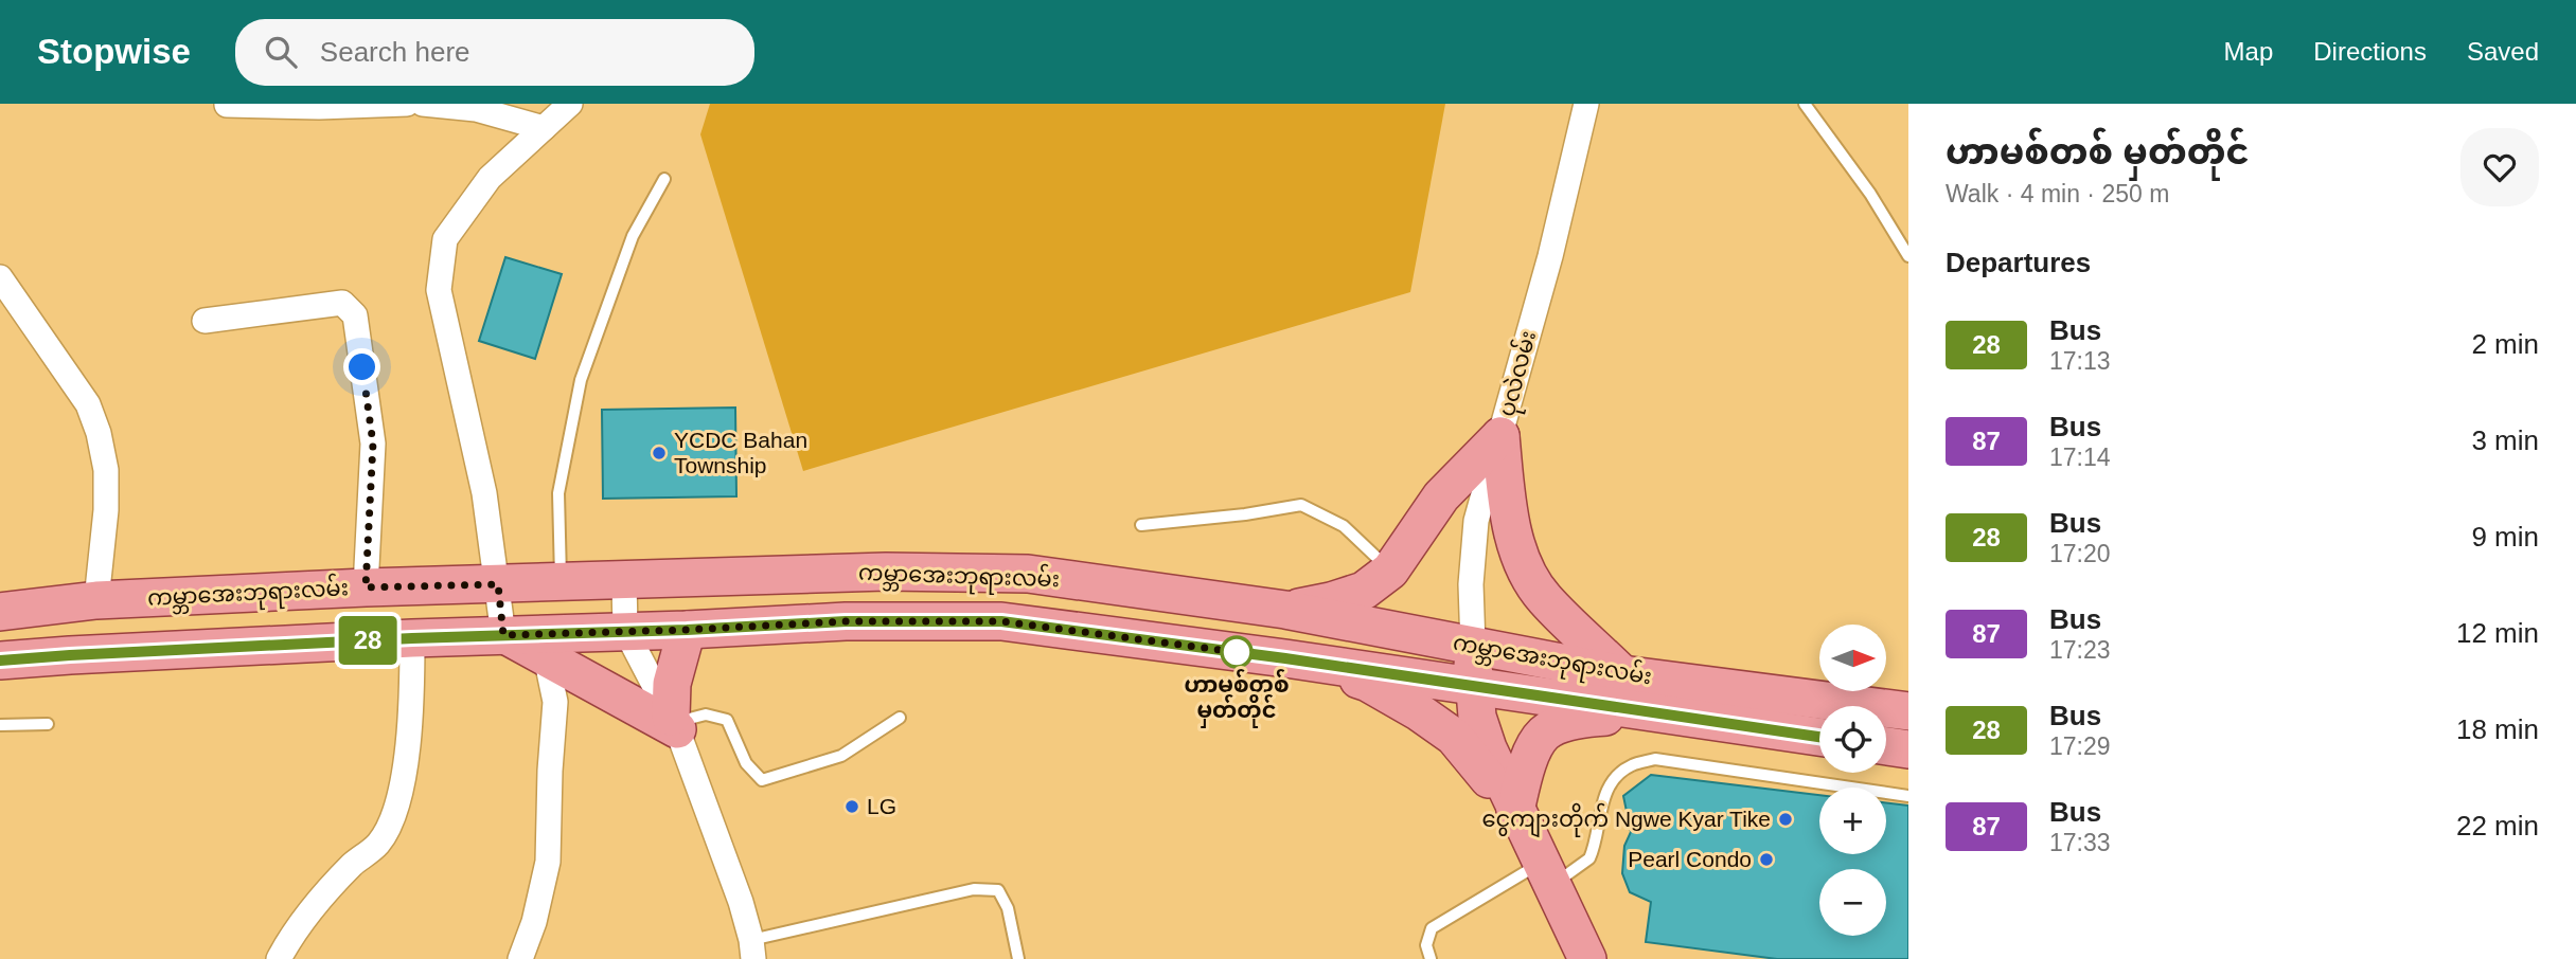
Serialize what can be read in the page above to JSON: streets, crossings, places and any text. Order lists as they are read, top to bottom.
{
  "streets": {
    "main road": ["ကမ္ဘာအေးဘုရားလမ်း"],
    "street": ["ပုလဲလမ်း"]
  },
  "crossings": [
    ["ပုလဲလမ်း", "ကမ္ဘာအေးဘုရားလမ်း"]
  ],
  "places": [
    "YCDC Bahan Township",
    "ဟာမစ်တစ် မှတ်တိုင်",
    "LG",
    "ငွေကျားတိုက် Ngwe Kyar Tike",
    "Pearl Condo"
  ],
  "lines": ["bus line 28"],
  "north": "right",
  "page": {
    "header": "Stopwise",
    "search": "Search here",
    "nav": ["Map", "Directions", "Saved"],
    "on_map": "28",
    "heading": [
      ["ဟာမစ်တစ် မှတ်တိုင်", "Walk · 4 min · 250 m"],
      "Departures"
    ],
    "list": [
      {
        "mark": "28",
        "name": "Bus",
        "note": "17:13",
        "value": "2 min"
      },
      {
        "mark": "87",
        "name": "Bus",
        "note": "17:14",
        "value": "3 min"
      },
      {
        "mark": "28",
        "name": "Bus",
        "note": "17:20",
        "value": "9 min"
      },
      {
        "mark": "87",
        "name": "Bus",
        "note": "17:23",
        "value": "12 min"
      },
      {
        "mark": "28",
        "name": "Bus",
        "note": "17:29",
        "value": "18 min"
      },
      {
        "mark": "87",
        "name": "Bus",
        "note": "17:33",
        "value": "22 min"
      }
    ],
    "map_buttons": ["+", "−"]
  }
}
